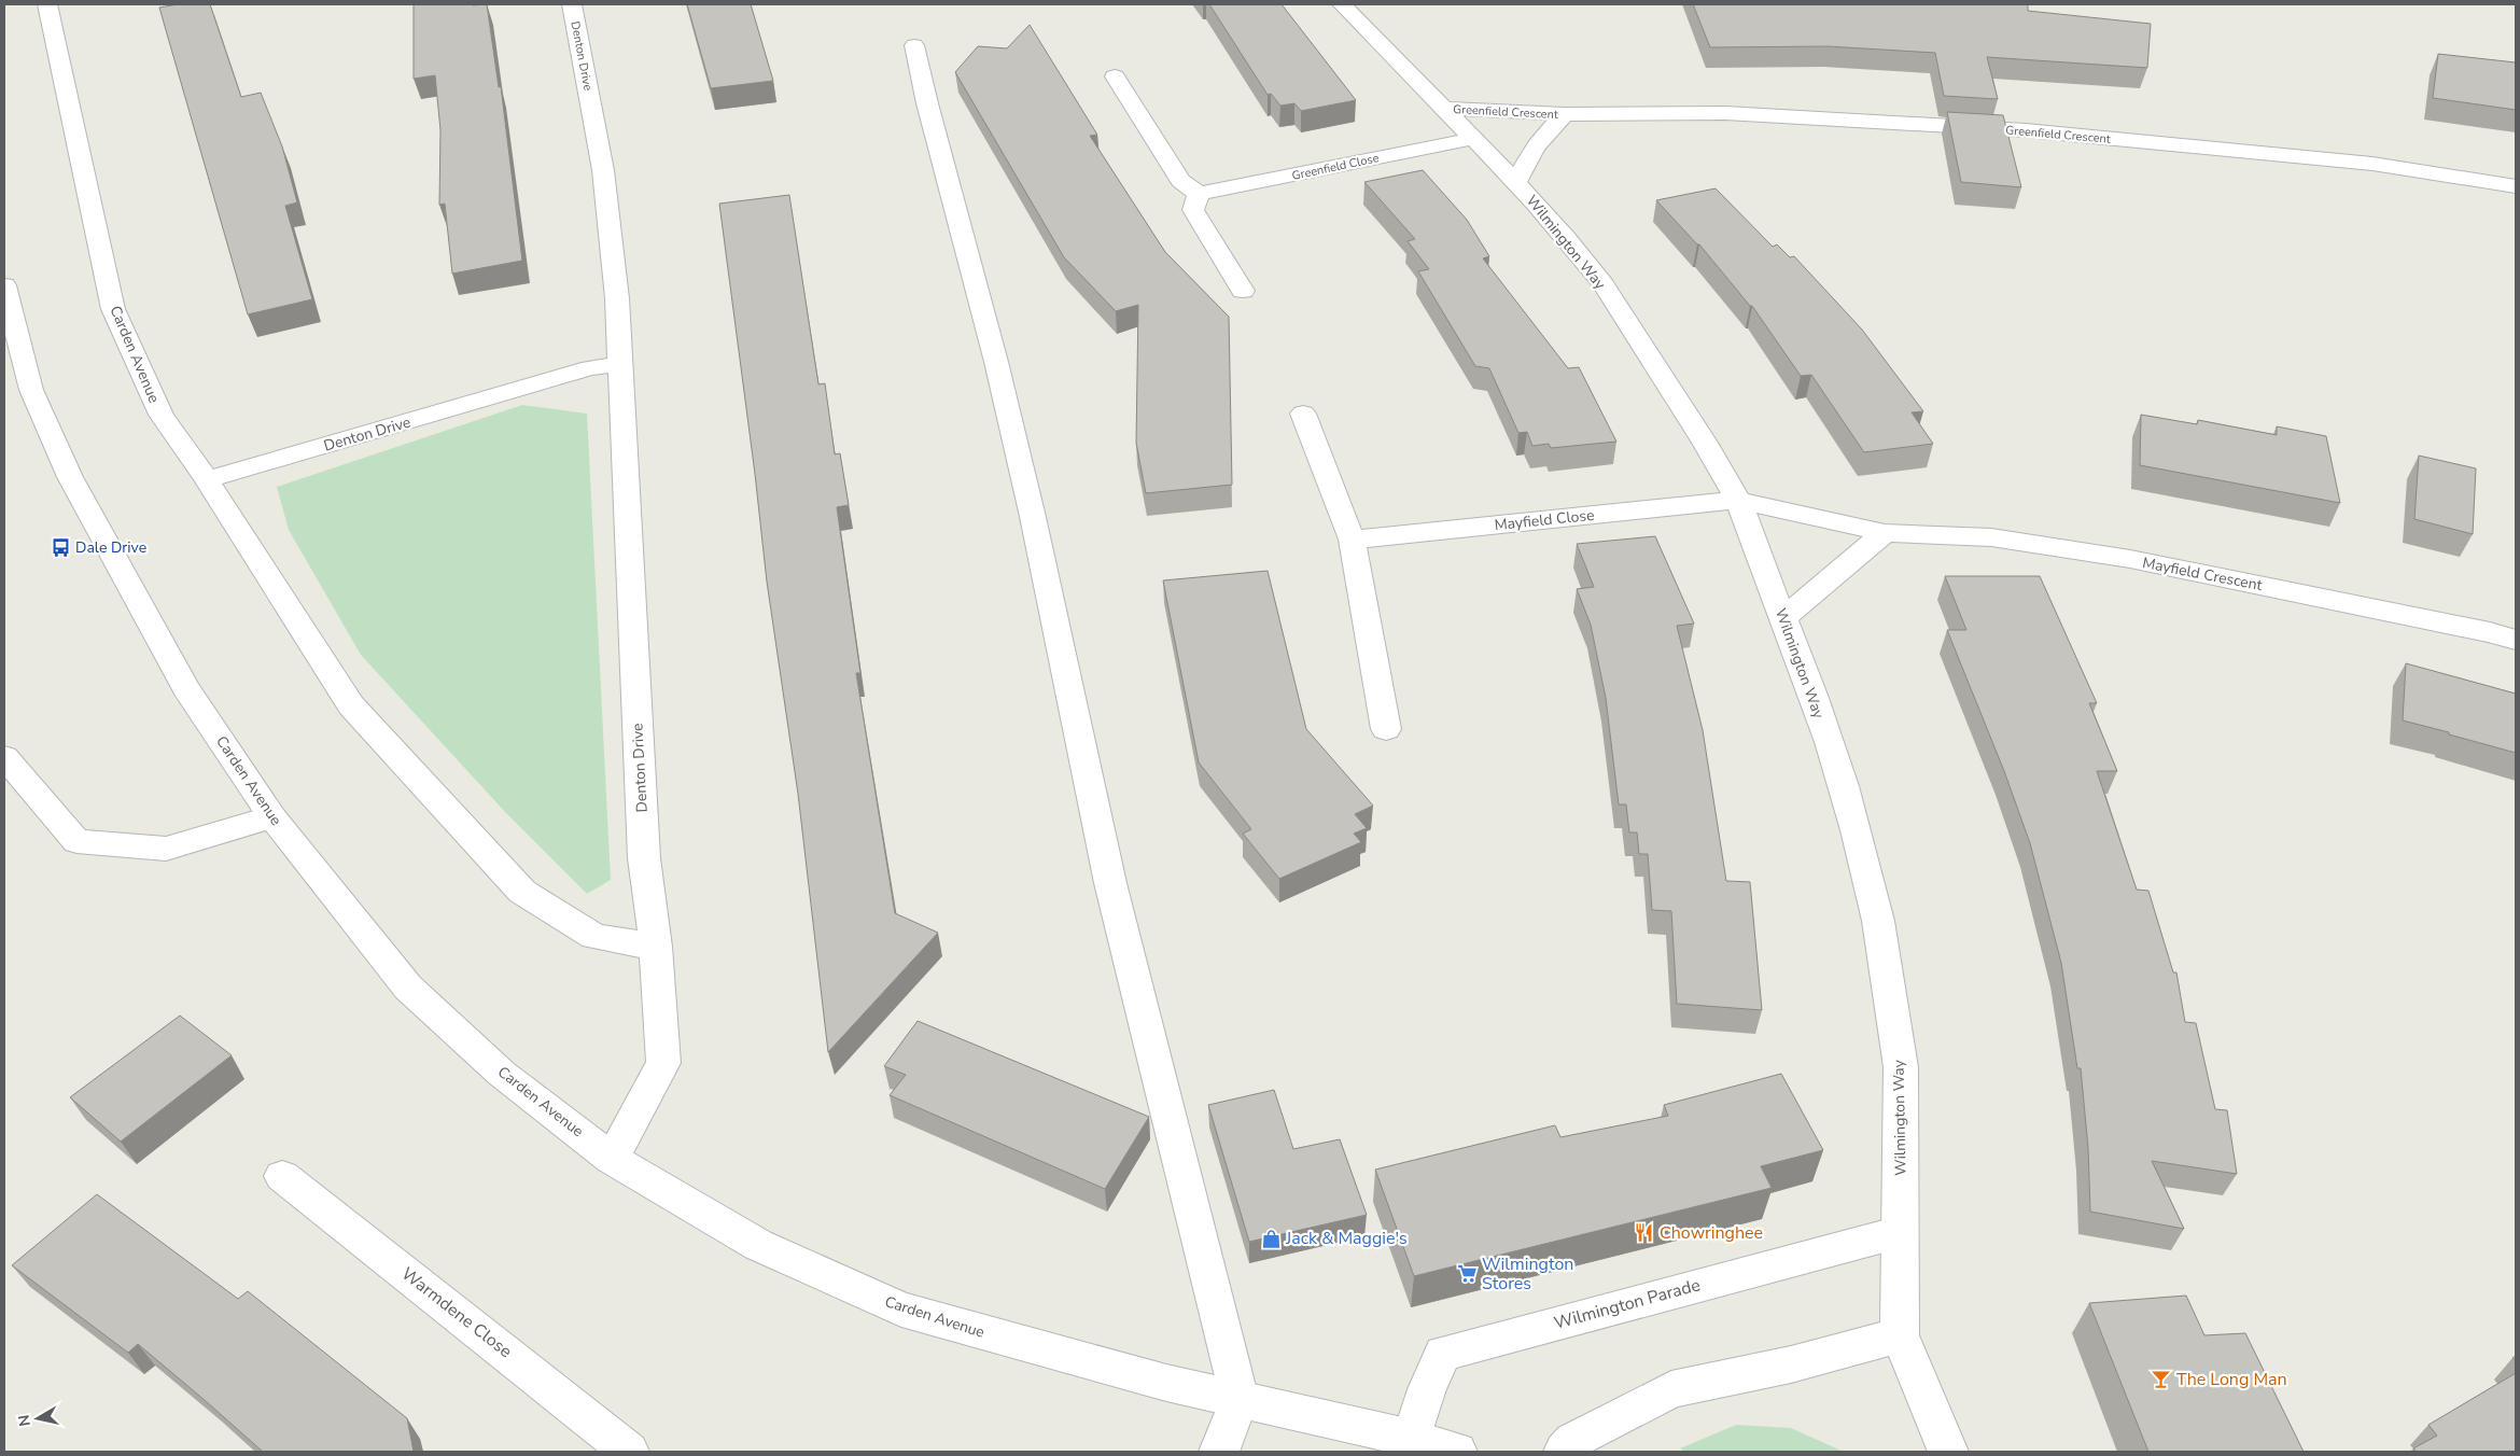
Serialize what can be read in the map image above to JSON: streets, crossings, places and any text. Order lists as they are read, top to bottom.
{
  "streets": {
    "street": [
      "Denton Drive",
      "Greenfield Crescent",
      "Greenfield Close",
      "Wilmington Way",
      "Carden Avenue",
      "Mayfield Close",
      "Mayfield Crescent",
      "Wilmington Parade",
      "Warmdene Close"
    ]
  },
  "crossings": [
    ["Denton Drive", "Carden Avenue"],
    ["Greenfield Crescent", "Wilmington Way"],
    ["Greenfield Close", "Wilmington Way"],
    ["Wilmington Way", "Mayfield Close"],
    ["Wilmington Way", "Mayfield Crescent"],
    ["Wilmington Way", "Wilmington Parade"],
    ["Carden Avenue", "Wilmington Parade"],
    ["Mayfield Close", "Mayfield Crescent"]
  ],
  "places": {
    "bus stop": ["Dale Drive"],
    "restaurant": ["Chowringhee"],
    "shop": ["Jack & Maggie's"],
    "supermarket": ["Wilmington Stores"],
    "bar": ["The Long Man"]
  },
  "north": "left"
}
